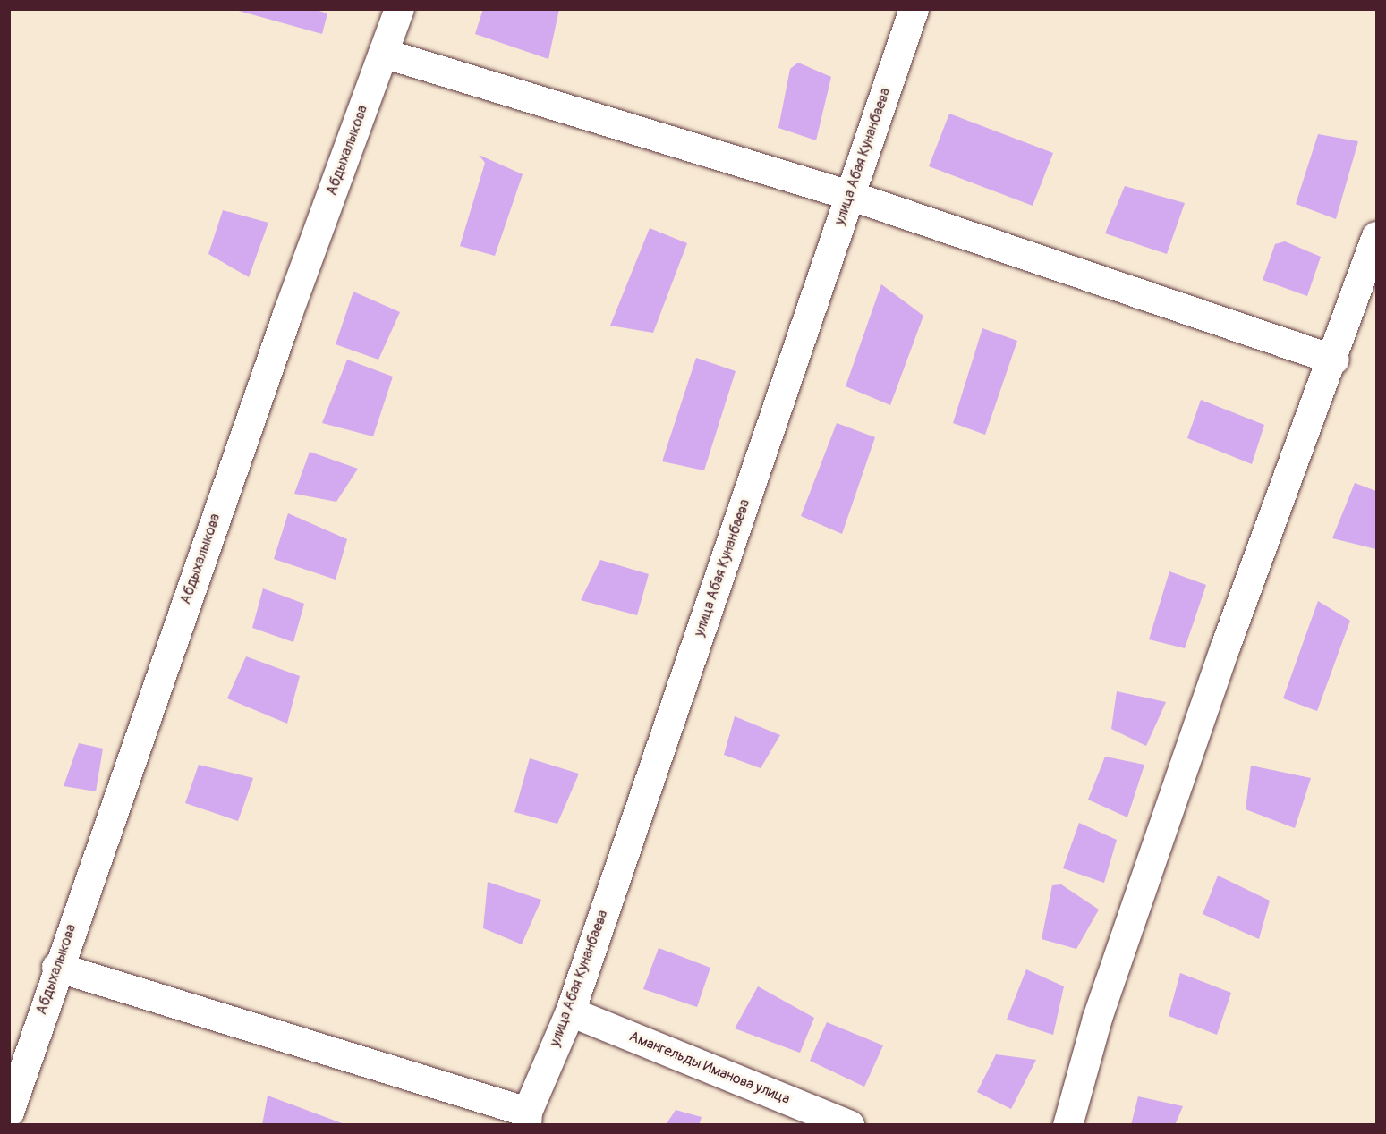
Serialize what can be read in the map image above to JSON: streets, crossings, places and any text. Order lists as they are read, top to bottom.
{
  "streets": {
    "street": ["Абдыхалыкова", "улица Абая Кунанбаева", "Амангельды Иманова улица"]
  },
  "crossings": [
    ["улица Абая Кунанбаева", "Амангельды Иманова улица"]
  ]
}
